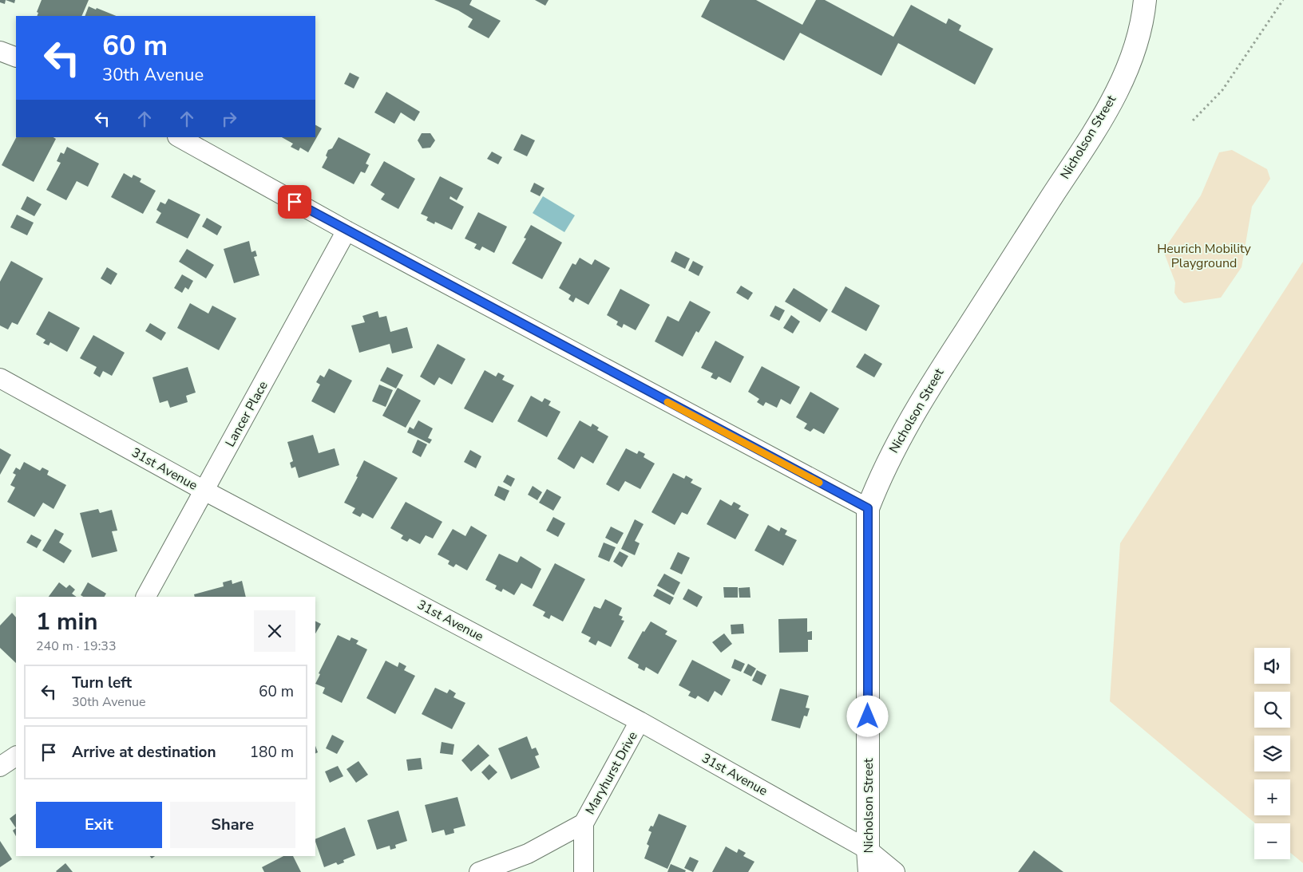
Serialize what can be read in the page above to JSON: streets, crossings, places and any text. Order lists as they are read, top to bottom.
{
  "streets": {
    "street": [
      "Nicholson Street",
      "Lancer Place",
      "31st Avenue",
      "Maryhurst Drive"
    ]
  },
  "crossings": [
    ["Nicholson Street", "31st Avenue"],
    ["Lancer Place", "31st Avenue"],
    ["31st Avenue", "Maryhurst Drive"]
  ],
  "parks": ["Heurich Mobility Playground"],
  "page": {
    "turn": ["60 m", "30th Avenue"],
    "heading": ["1 min", "240 m · 19:33"],
    "map_buttons": ["+", "−"],
    "list": [
      {
        "name": "Turn left",
        "note": "30th Avenue",
        "value": "60 m"
      },
      {
        "name": "Arrive at destination",
        "value": "180 m"
      }
    ],
    "buttons": ["Exit", "Share"]
  }
}
